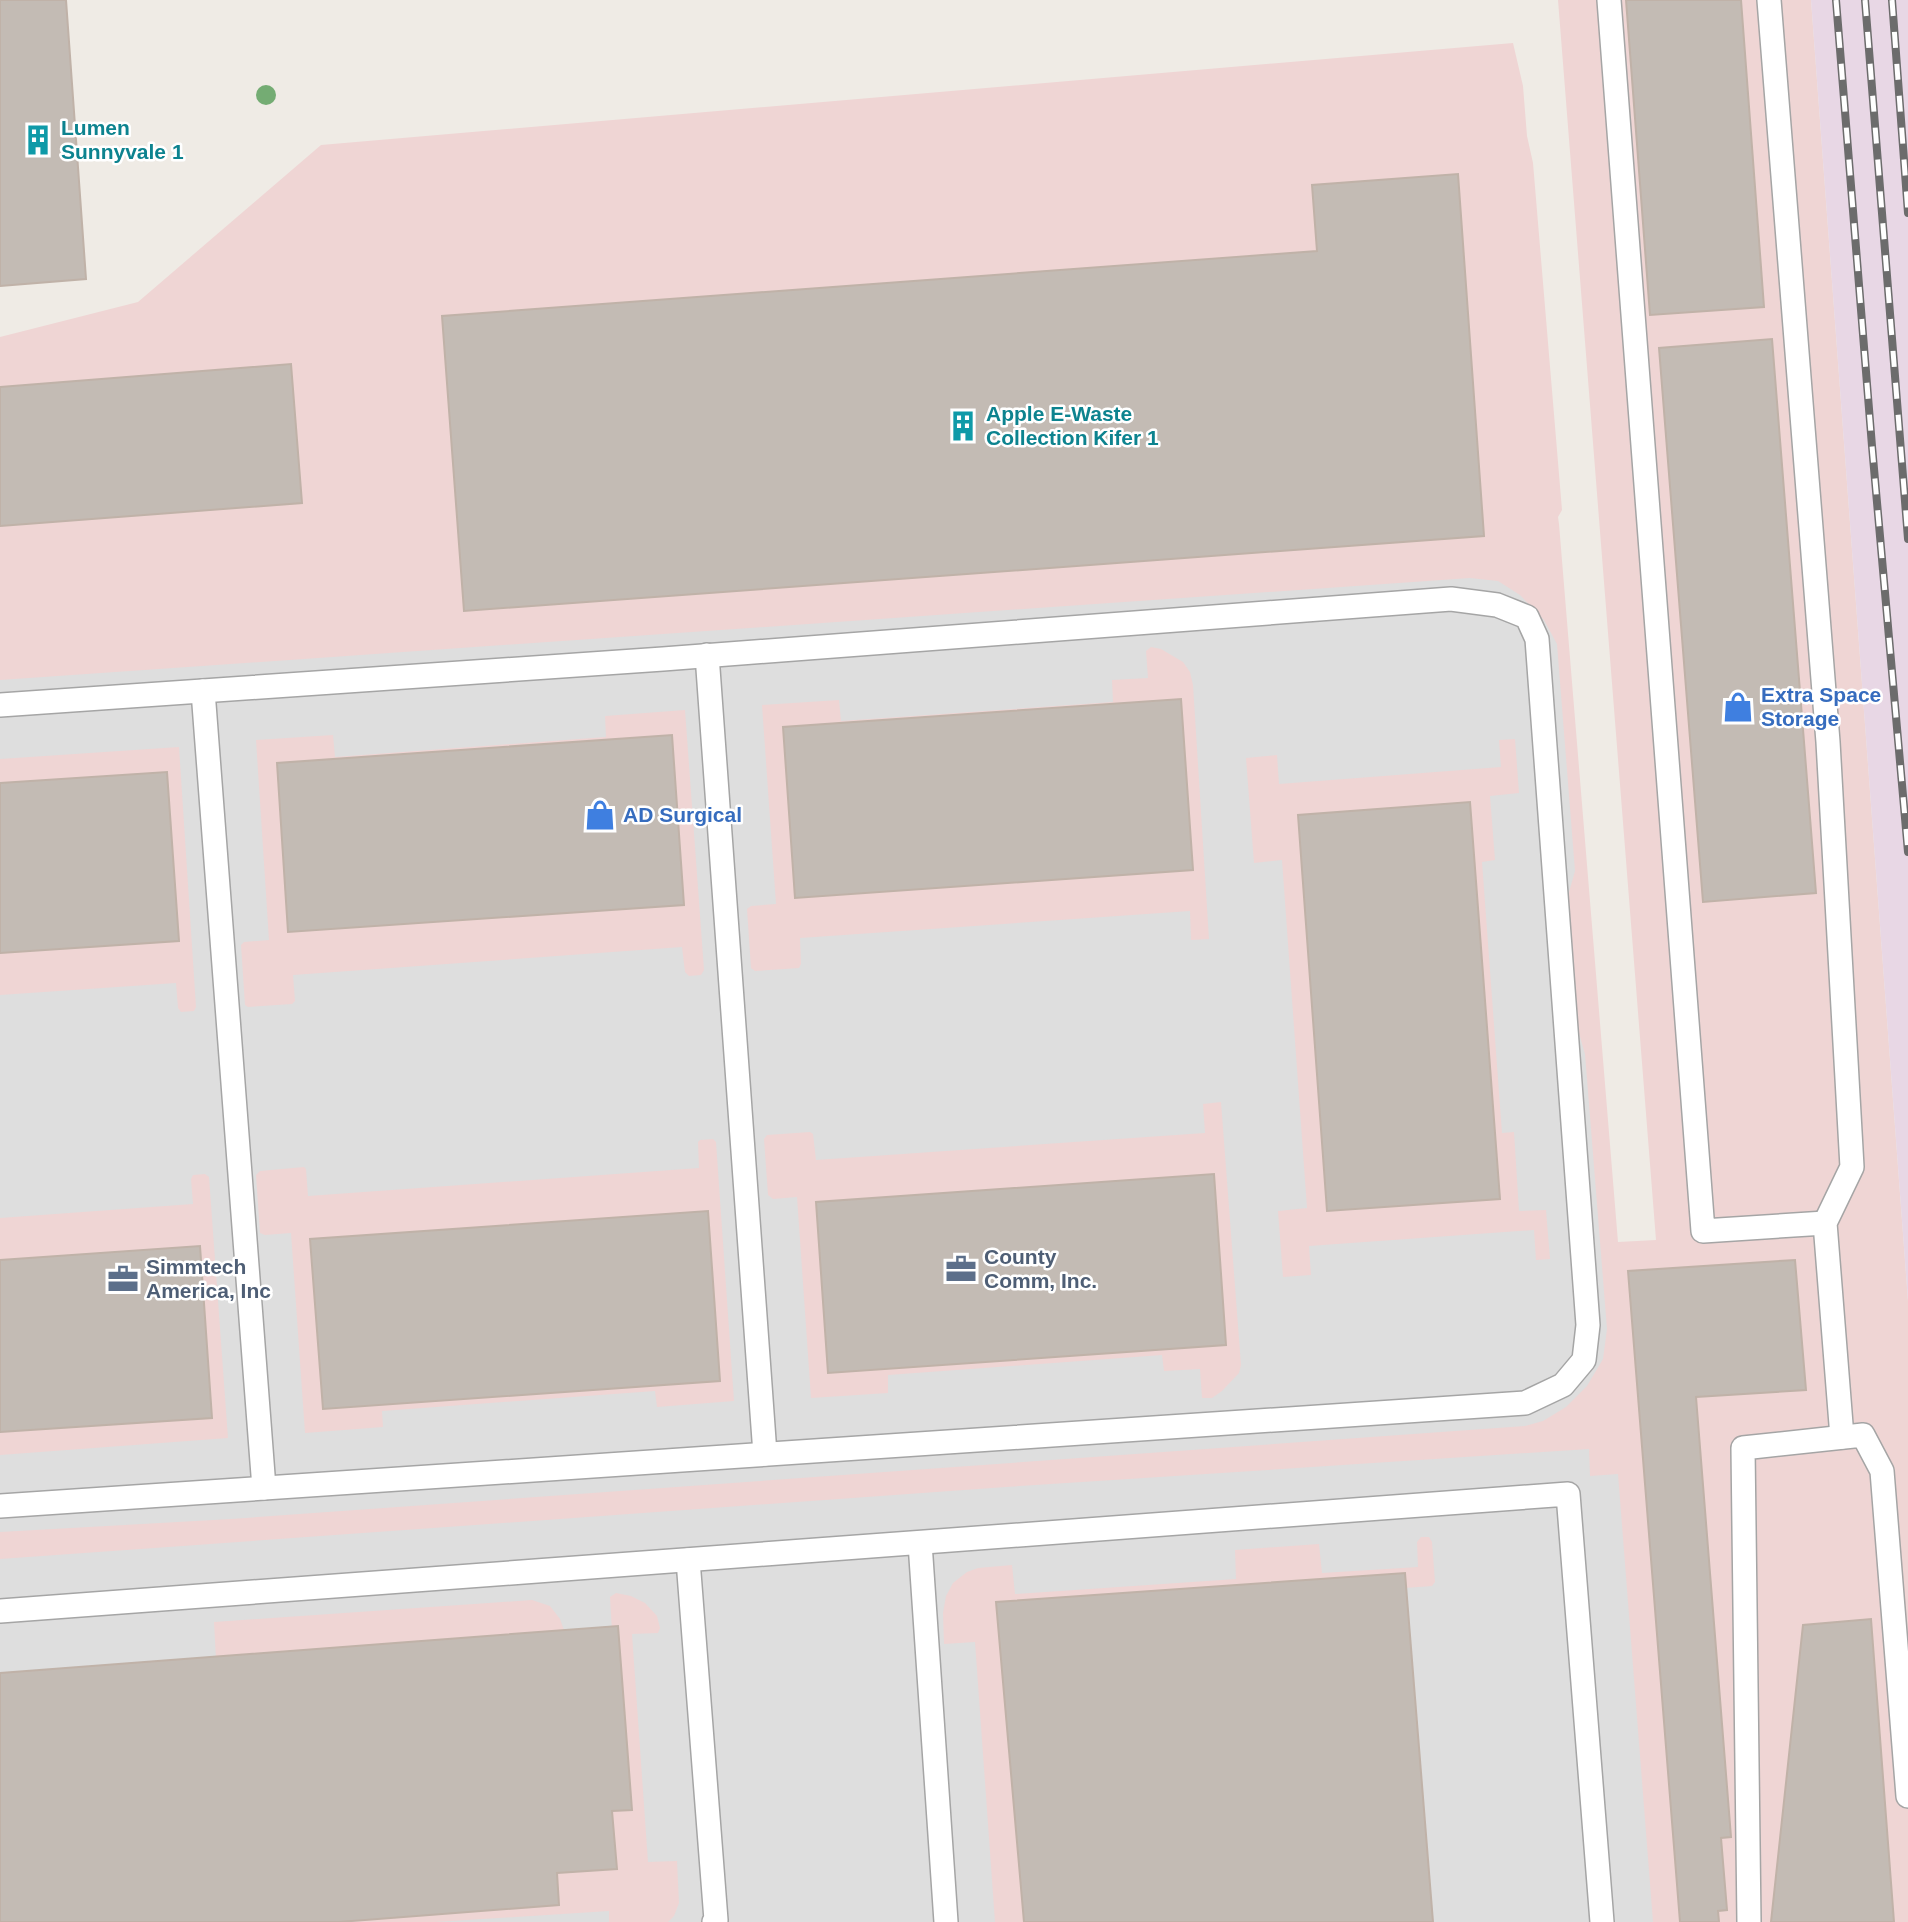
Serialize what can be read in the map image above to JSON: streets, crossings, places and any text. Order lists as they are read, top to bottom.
{
  "places": {
    "building": ["Lumen Sunnyvale 1", "Apple E-Waste Collection Kifer 1"],
    "shop": ["Extra Space Storage", "AD Surgical"],
    "office": ["County Comm, Inc.", "Simmtech America, Inc"]
  }
}
